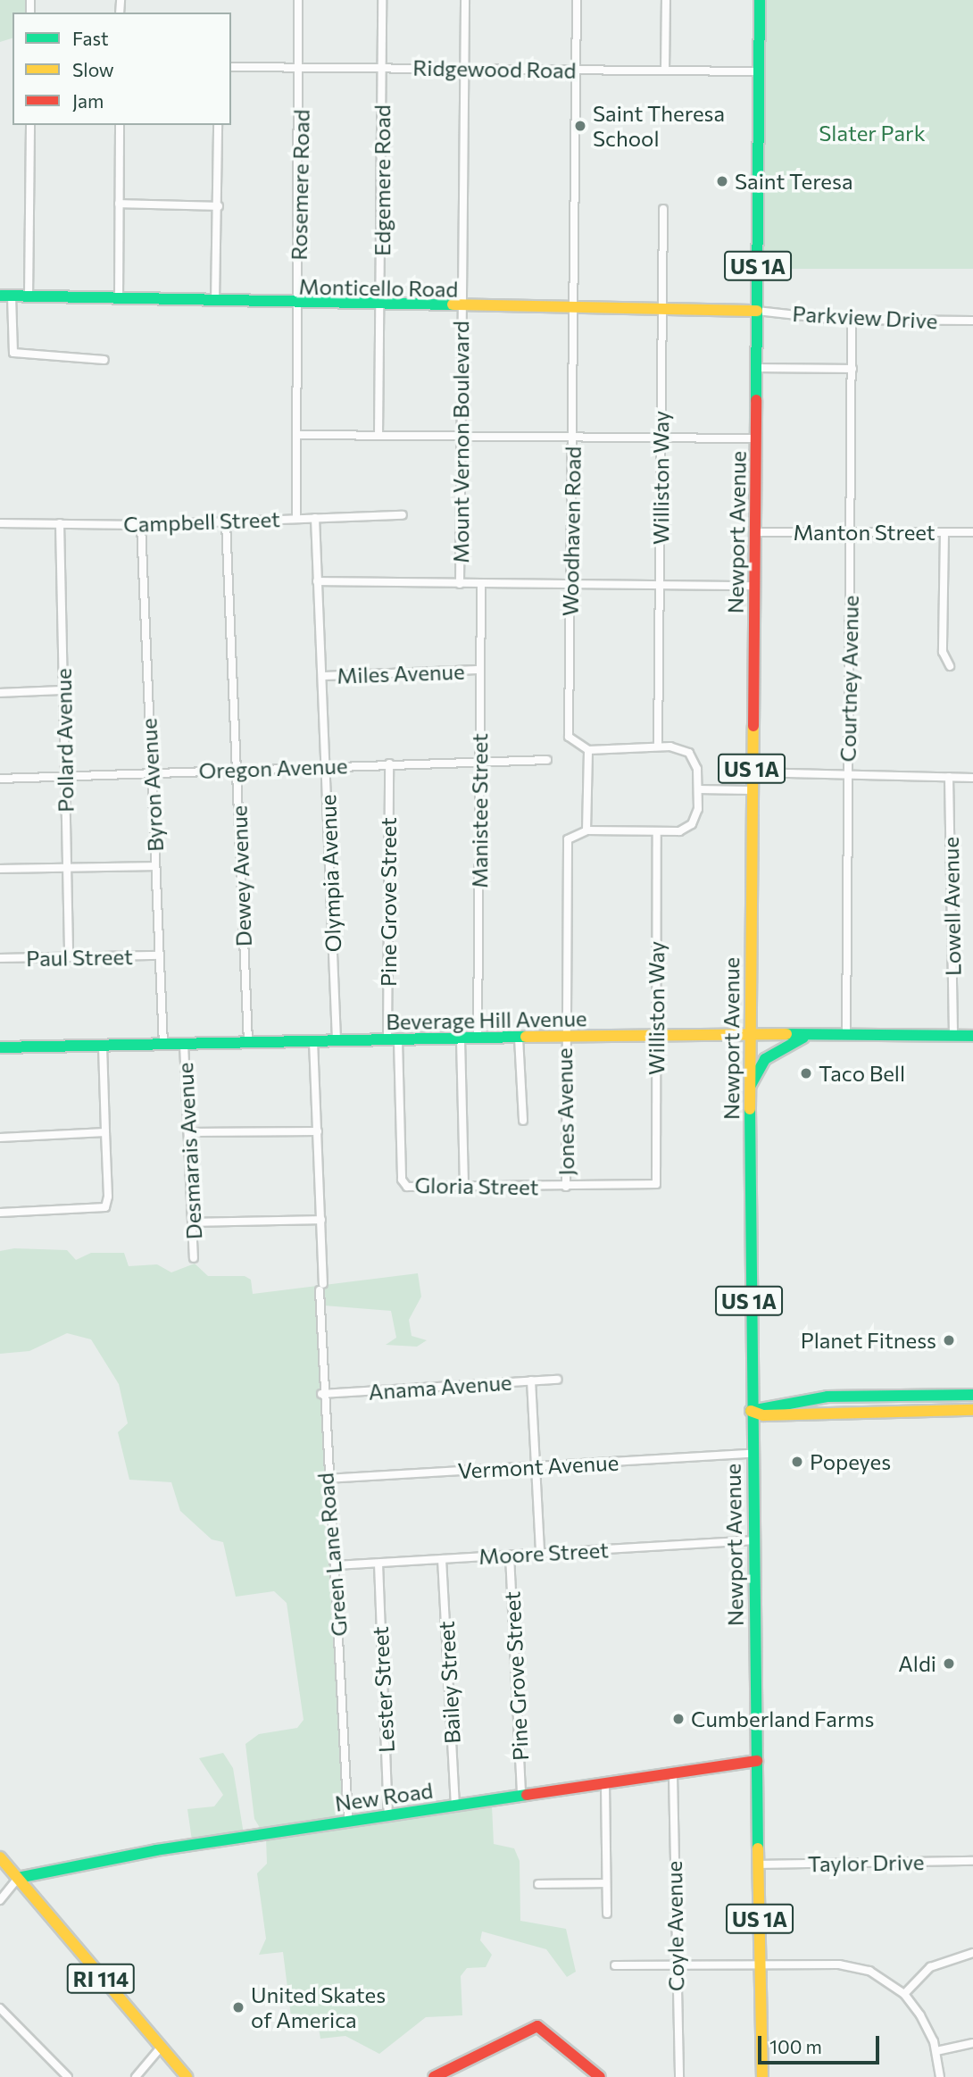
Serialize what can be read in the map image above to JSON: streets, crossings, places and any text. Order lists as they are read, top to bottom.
{
  "streets": {
    "main road": [
      "US 1A",
      "Monticello Road",
      "Newport Avenue",
      "Beverage Hill Avenue",
      "New Road",
      "RI 114"
    ],
    "street": [
      "Ridgewood Road",
      "Edgemere Road",
      "Rosemere Road",
      "Parkview Drive",
      "Mount Vernon Boulevard",
      "Williston Way",
      "Campbell Street",
      "Woodhaven Road",
      "Manton Street",
      "Miles Avenue",
      "Courtney Avenue",
      "Pollard Avenue",
      "Oregon Avenue",
      "Byron Avenue",
      "Manistee Street",
      "Olympia Avenue",
      "Dewey Avenue",
      "Pine Grove Street",
      "Lowell Avenue",
      "Paul Street",
      "Jones Avenue",
      "Desmarais Avenue",
      "Gloria Street",
      "Anama Avenue",
      "Vermont Avenue",
      "Moore Street",
      "Green Lane Road",
      "Bailey Street",
      "Lester Street",
      "Taylor Drive",
      "Coyle Avenue"
    ]
  },
  "crossings": [
    ["Ridgewood Road", "Edgemere Road"],
    ["Ridgewood Road", "Rosemere Road"],
    ["Ridgewood Road", "Mount Vernon Boulevard"],
    ["Ridgewood Road", "Woodhaven Road"],
    ["Ridgewood Road", "Newport Avenue"],
    ["Edgemere Road", "Monticello Road"],
    ["Rosemere Road", "Monticello Road"],
    ["Rosemere Road", "Campbell Street"],
    ["Monticello Road", "Parkview Drive"],
    ["Monticello Road", "Mount Vernon Boulevard"],
    ["Monticello Road", "Williston Way"],
    ["Monticello Road", "Woodhaven Road"],
    ["Monticello Road", "Newport Avenue"],
    ["Parkview Drive", "Newport Avenue"],
    ["Parkview Drive", "Courtney Avenue"],
    ["Williston Way", "Beverage Hill Avenue"],
    ["Williston Way", "Gloria Street"],
    ["Campbell Street", "Pollard Avenue"],
    ["Campbell Street", "Byron Avenue"],
    ["Campbell Street", "Olympia Avenue"],
    ["Campbell Street", "Dewey Avenue"],
    ["Newport Avenue", "Manton Street"],
    ["Newport Avenue", "Beverage Hill Avenue"],
    ["Newport Avenue", "Vermont Avenue"],
    ["Newport Avenue", "Moore Street"],
    ["Newport Avenue", "New Road"],
    ["Newport Avenue", "Taylor Drive"],
    ["Manton Street", "Courtney Avenue"],
    ["Miles Avenue", "Manistee Street"],
    ["Miles Avenue", "Olympia Avenue"],
    ["Courtney Avenue", "Beverage Hill Avenue"],
    ["Pollard Avenue", "Oregon Avenue"],
    ["Pollard Avenue", "Paul Street"],
    ["Oregon Avenue", "Byron Avenue"],
    ["Oregon Avenue", "Manistee Street"],
    ["Oregon Avenue", "Olympia Avenue"],
    ["Oregon Avenue", "Dewey Avenue"],
    ["Oregon Avenue", "Pine Grove Street"],
    ["Byron Avenue", "Paul Street"],
    ["Byron Avenue", "Beverage Hill Avenue"],
    ["Manistee Street", "Beverage Hill Avenue"],
    ["Olympia Avenue", "Beverage Hill Avenue"],
    ["Dewey Avenue", "Beverage Hill Avenue"],
    ["Pine Grove Street", "Beverage Hill Avenue"],
    ["Pine Grove Street", "Gloria Street"],
    ["Pine Grove Street", "Moore Street"],
    ["Pine Grove Street", "New Road"],
    ["Lowell Avenue", "Beverage Hill Avenue"],
    ["Beverage Hill Avenue", "Jones Avenue"],
    ["Beverage Hill Avenue", "Desmarais Avenue"],
    ["Beverage Hill Avenue", "Gloria Street"],
    ["Beverage Hill Avenue", "Green Lane Road"],
    ["Jones Avenue", "Gloria Street"],
    ["Anama Avenue", "Green Lane Road"],
    ["Vermont Avenue", "Green Lane Road"],
    ["Moore Street", "Green Lane Road"],
    ["Moore Street", "Bailey Street"],
    ["Moore Street", "Lester Street"],
    ["Green Lane Road", "New Road"],
    ["Bailey Street", "New Road"],
    ["Lester Street", "New Road"],
    ["New Road", "Coyle Avenue"],
    ["New Road", "RI 114"]
  ],
  "parks": ["Slater Park"],
  "places": [
    "Saint Theresa School",
    "Saint Teresa",
    "Taco Bell",
    "Planet Fitness",
    "Popeyes",
    "Aldi",
    "Cumberland Farms",
    "United Skates of America"
  ],
  "legend": ["Fast", "Slow", "Jam"],
  "scale_bar": "100 m"
}
